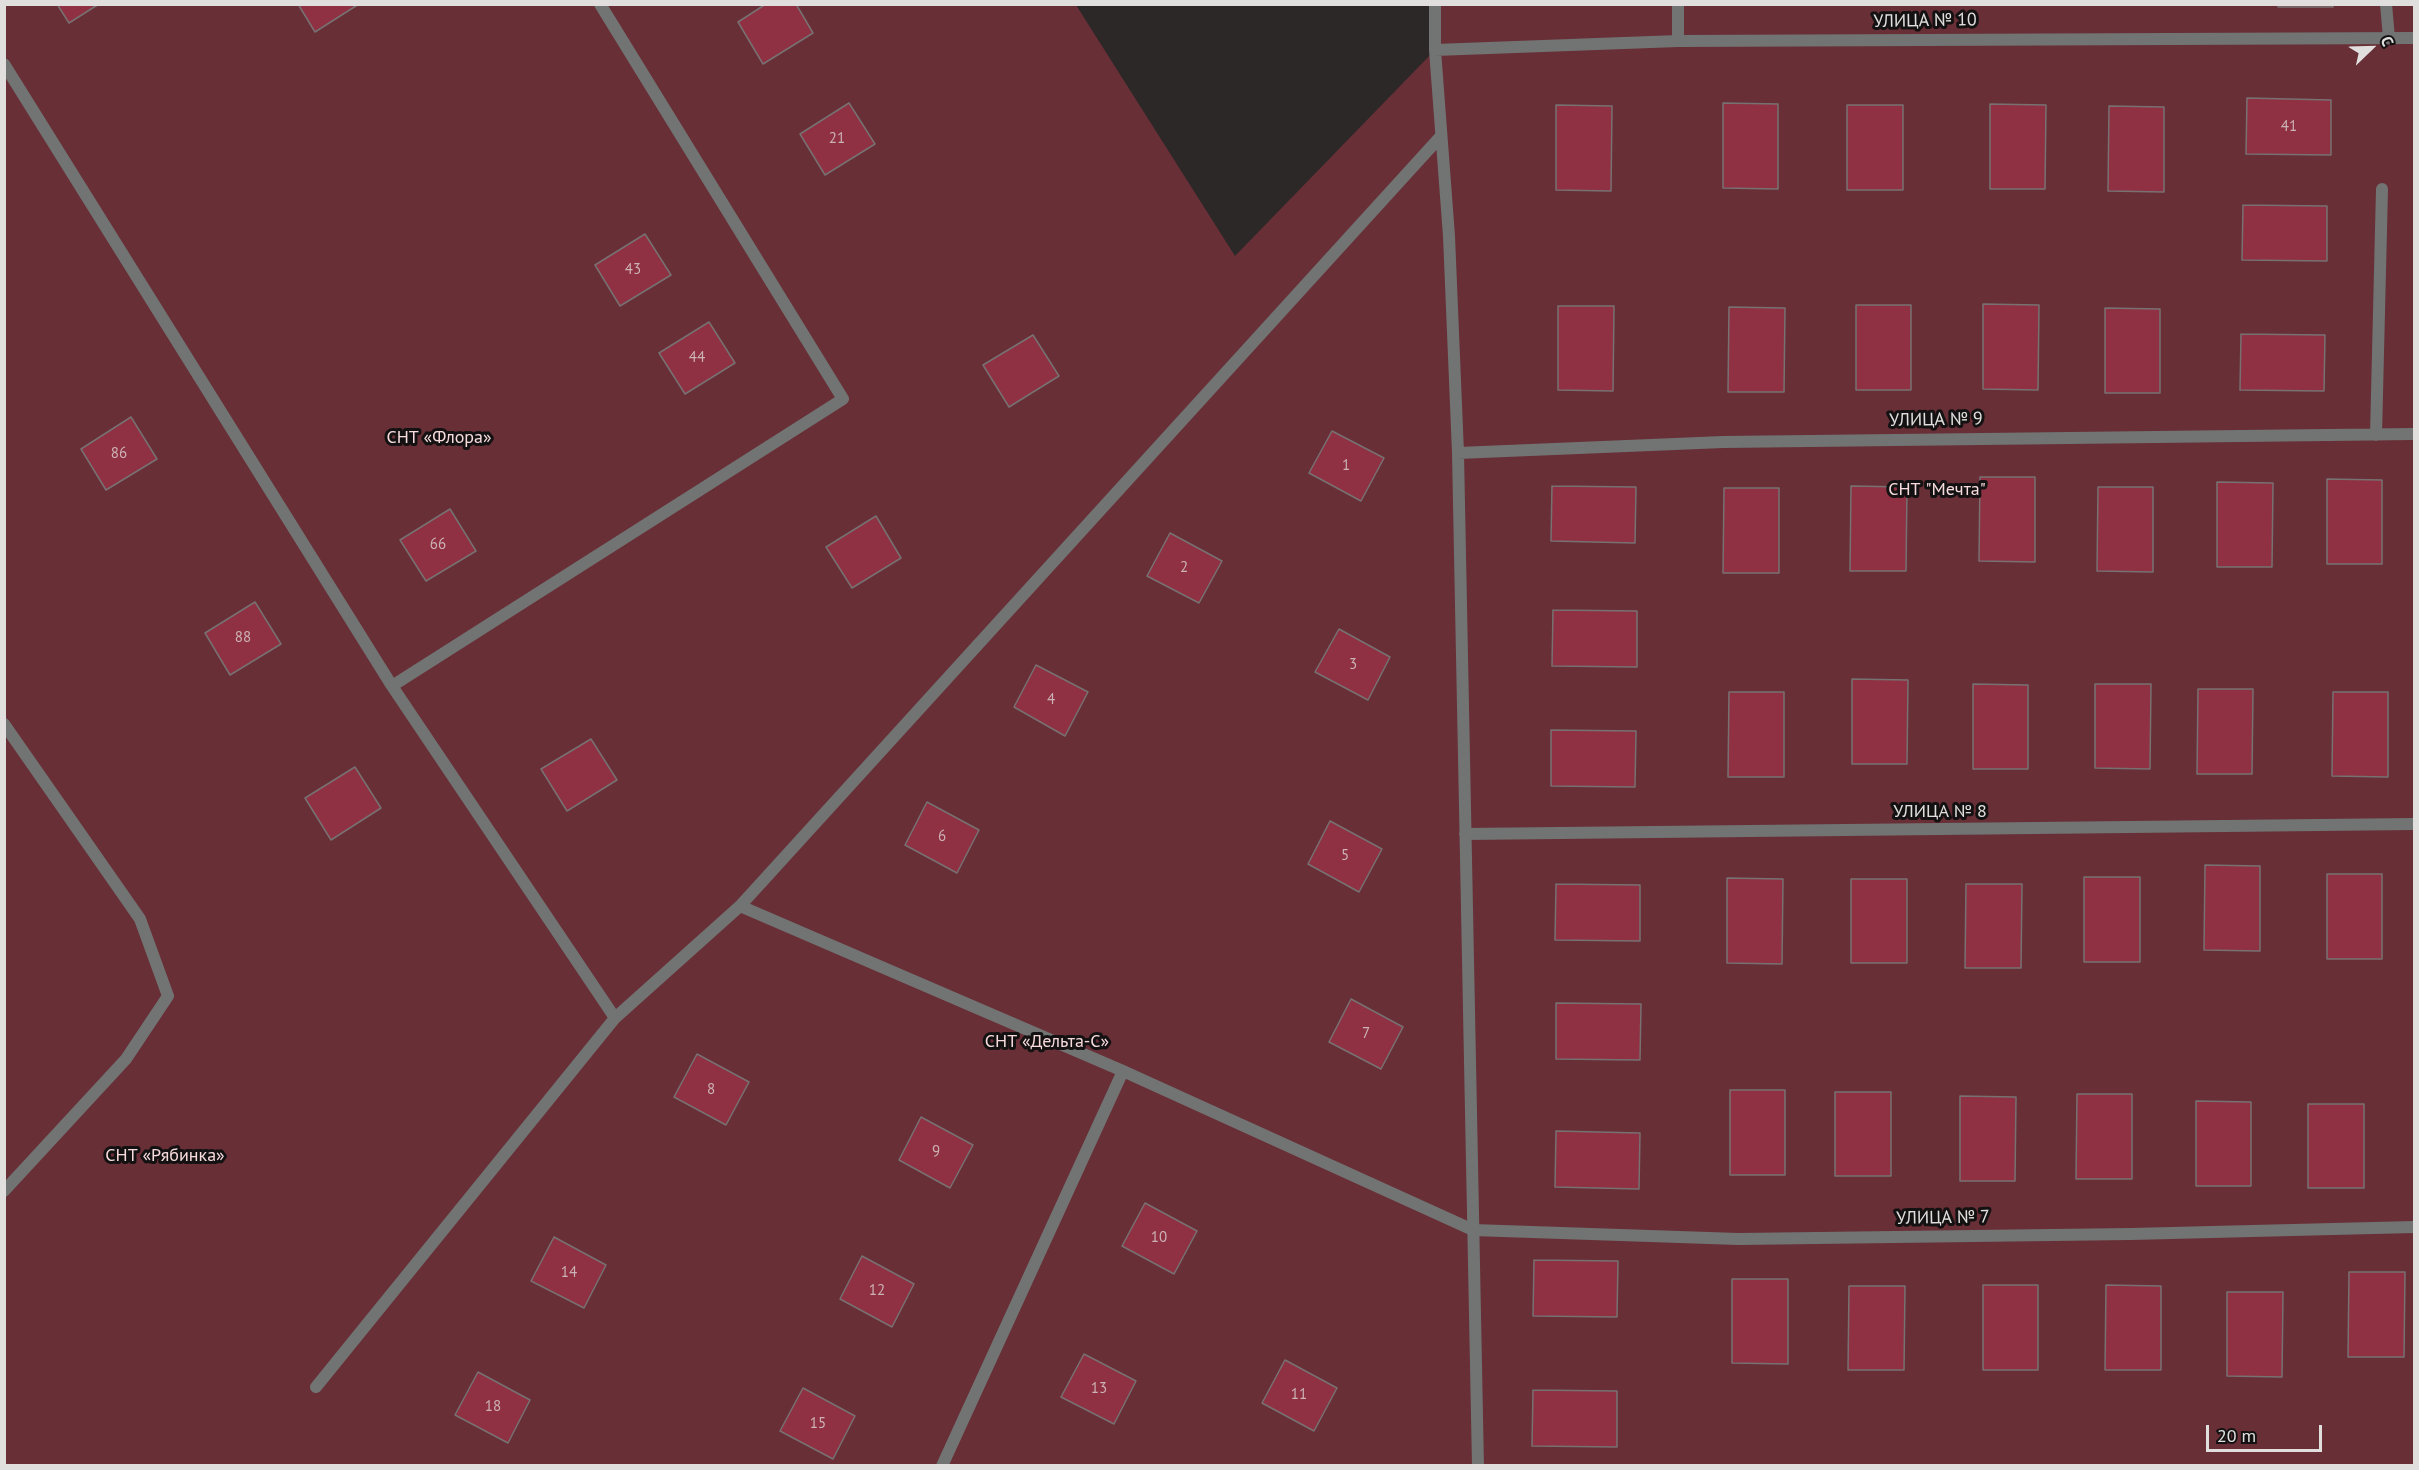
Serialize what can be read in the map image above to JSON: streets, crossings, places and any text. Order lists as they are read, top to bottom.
{
  "streets": {
    "street": [
      "УЛИЦА № 10",
      "УЛИЦА № 9",
      "УЛИЦА № 8",
      "УЛИЦА № 7"
    ]
  },
  "parks": [
    "СНТ «Флора»",
    "СНТ \"Мечта\"",
    "СНТ «Дельта-С»",
    "СНТ «Рябинка»"
  ],
  "house_numbers": [
    "41",
    "21",
    "43",
    "44",
    "86",
    "1",
    "66",
    "2",
    "88",
    "3",
    "4",
    "6",
    "5",
    "7",
    "8",
    "9",
    "10",
    "14",
    "12",
    "13",
    "11",
    "18",
    "15"
  ],
  "scale_bar": "20 m",
  "north": "top right"
}
